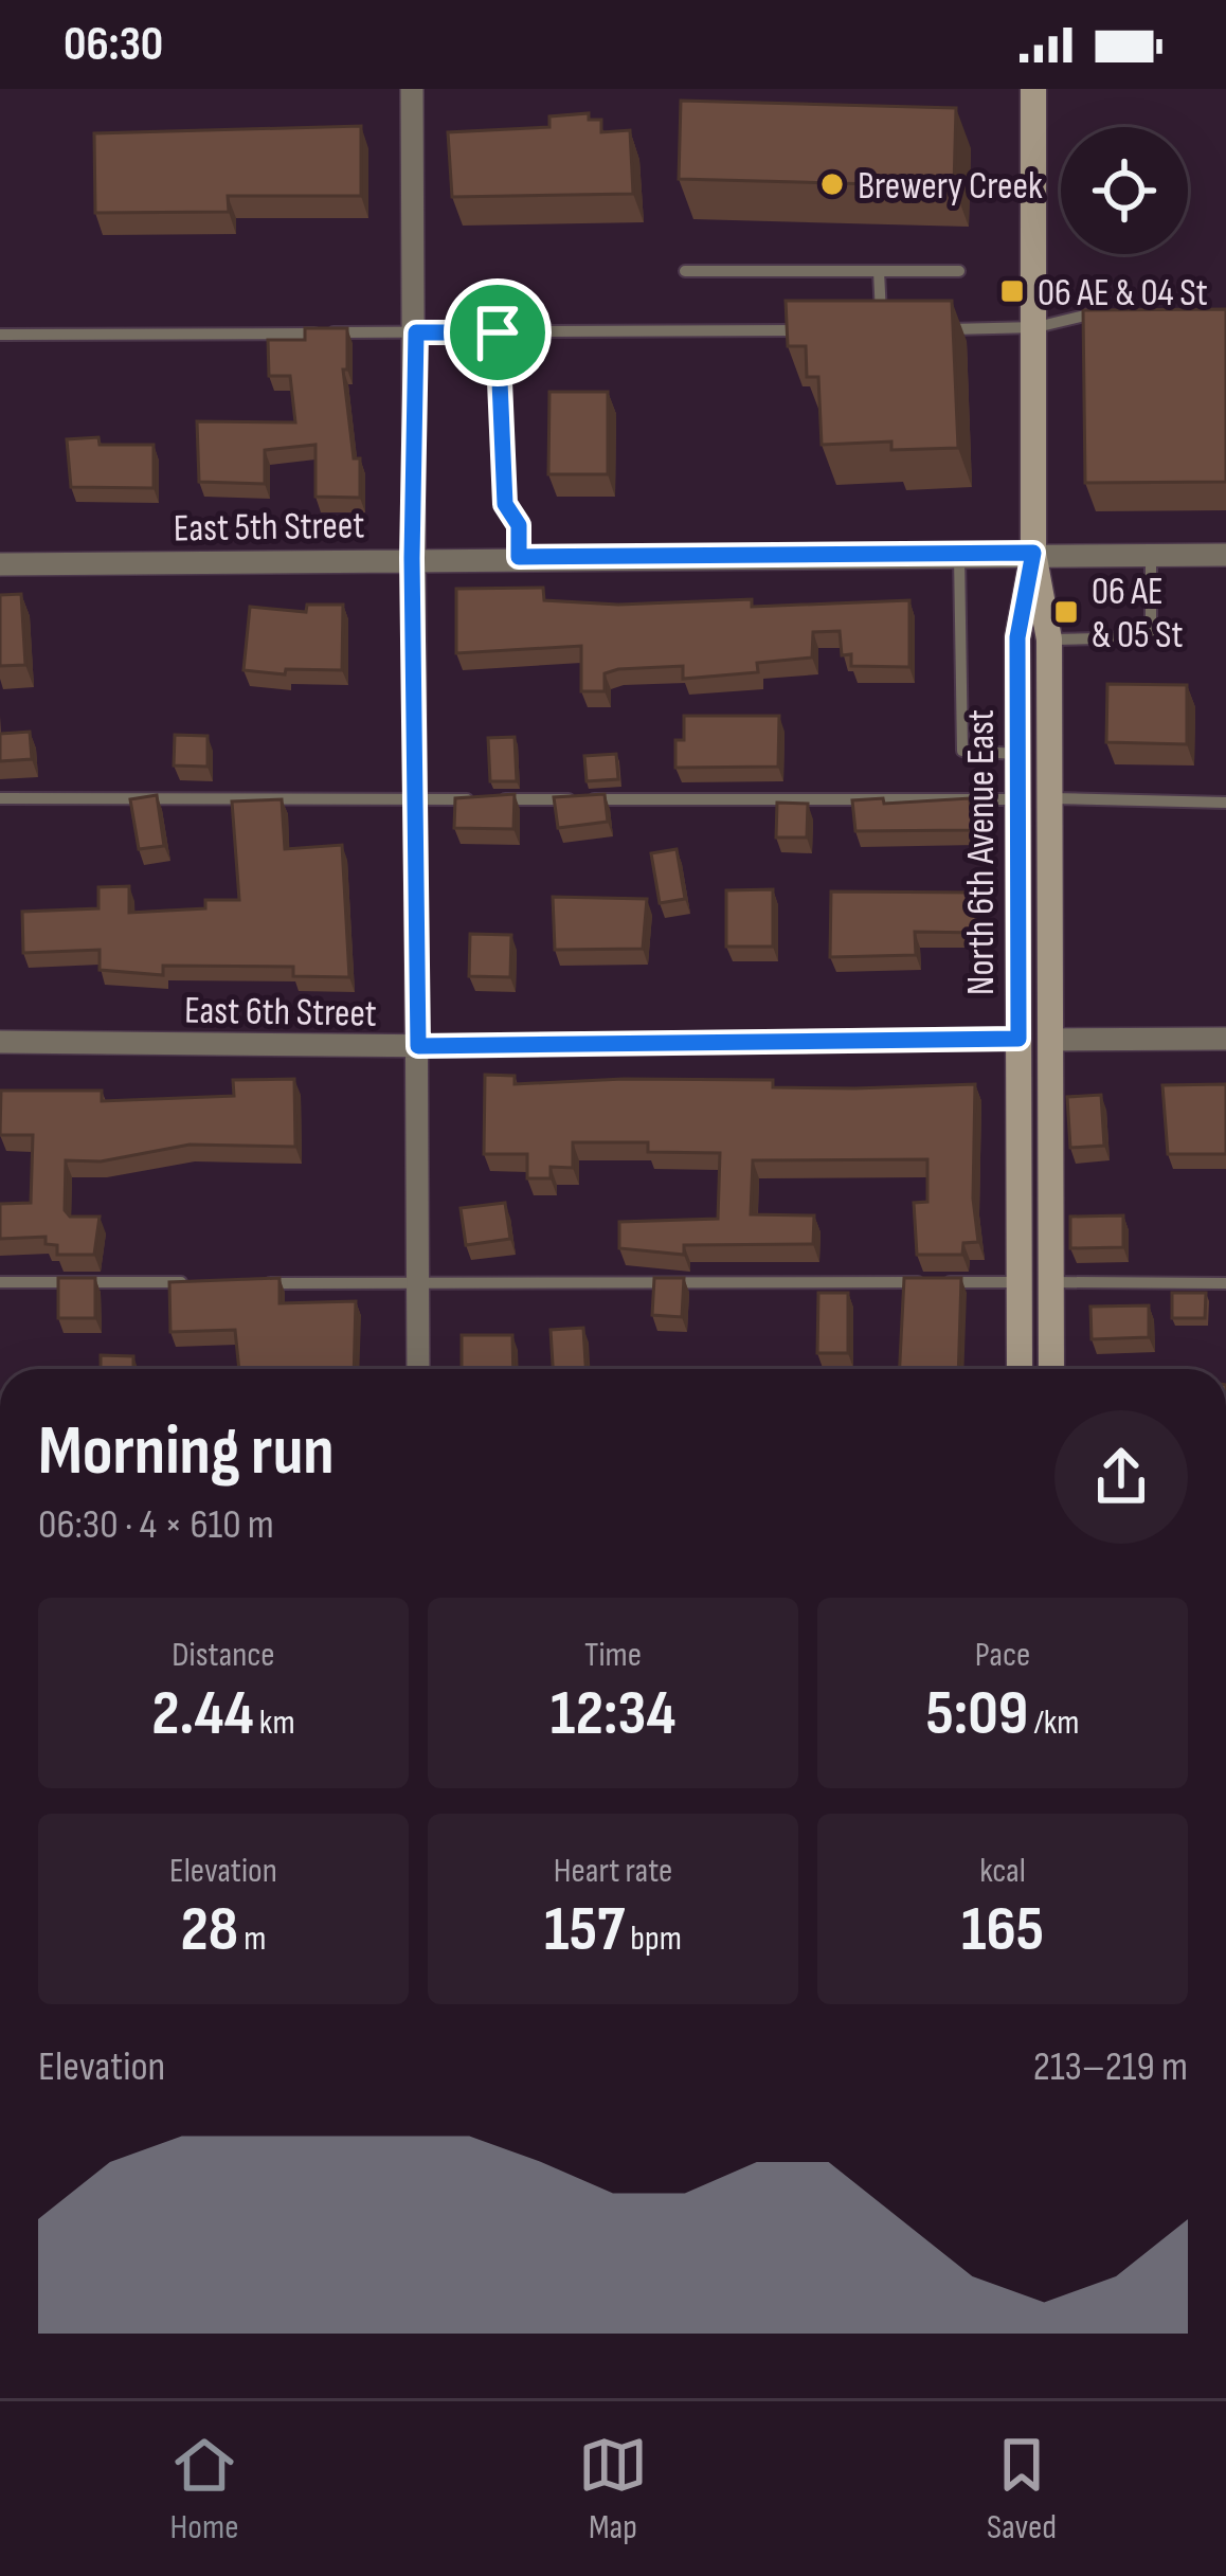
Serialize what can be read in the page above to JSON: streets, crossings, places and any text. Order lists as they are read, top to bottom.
{
  "streets": {
    "main road": ["North 6th Avenue East"],
    "street": ["East 5th Street", "East 6th Street"]
  },
  "crossings": [
    ["East 5th Street", "North 6th Avenue East"],
    ["North 6th Avenue East", "East 6th Street"]
  ],
  "places": {
    "other": ["Brewery Creek"],
    "transit": ["06 AE & 04 St", "06 AE & 05 St"]
  },
  "page": {
    "status": "06:30",
    "heading": ["Morning run", "06:30 · 4 × 610 m"],
    "stats": [
      ["Distance", "2.44 km"],
      ["Time", "12:34"],
      ["Pace", "5:09 /km"],
      ["Elevation", "28 m"],
      ["Heart rate", "157 bpm"],
      ["kcal", "165"]
    ],
    "chart": ["Elevation", "213–219 m"],
    "tabs": ["Home", "Map", "Saved"]
  }
}
